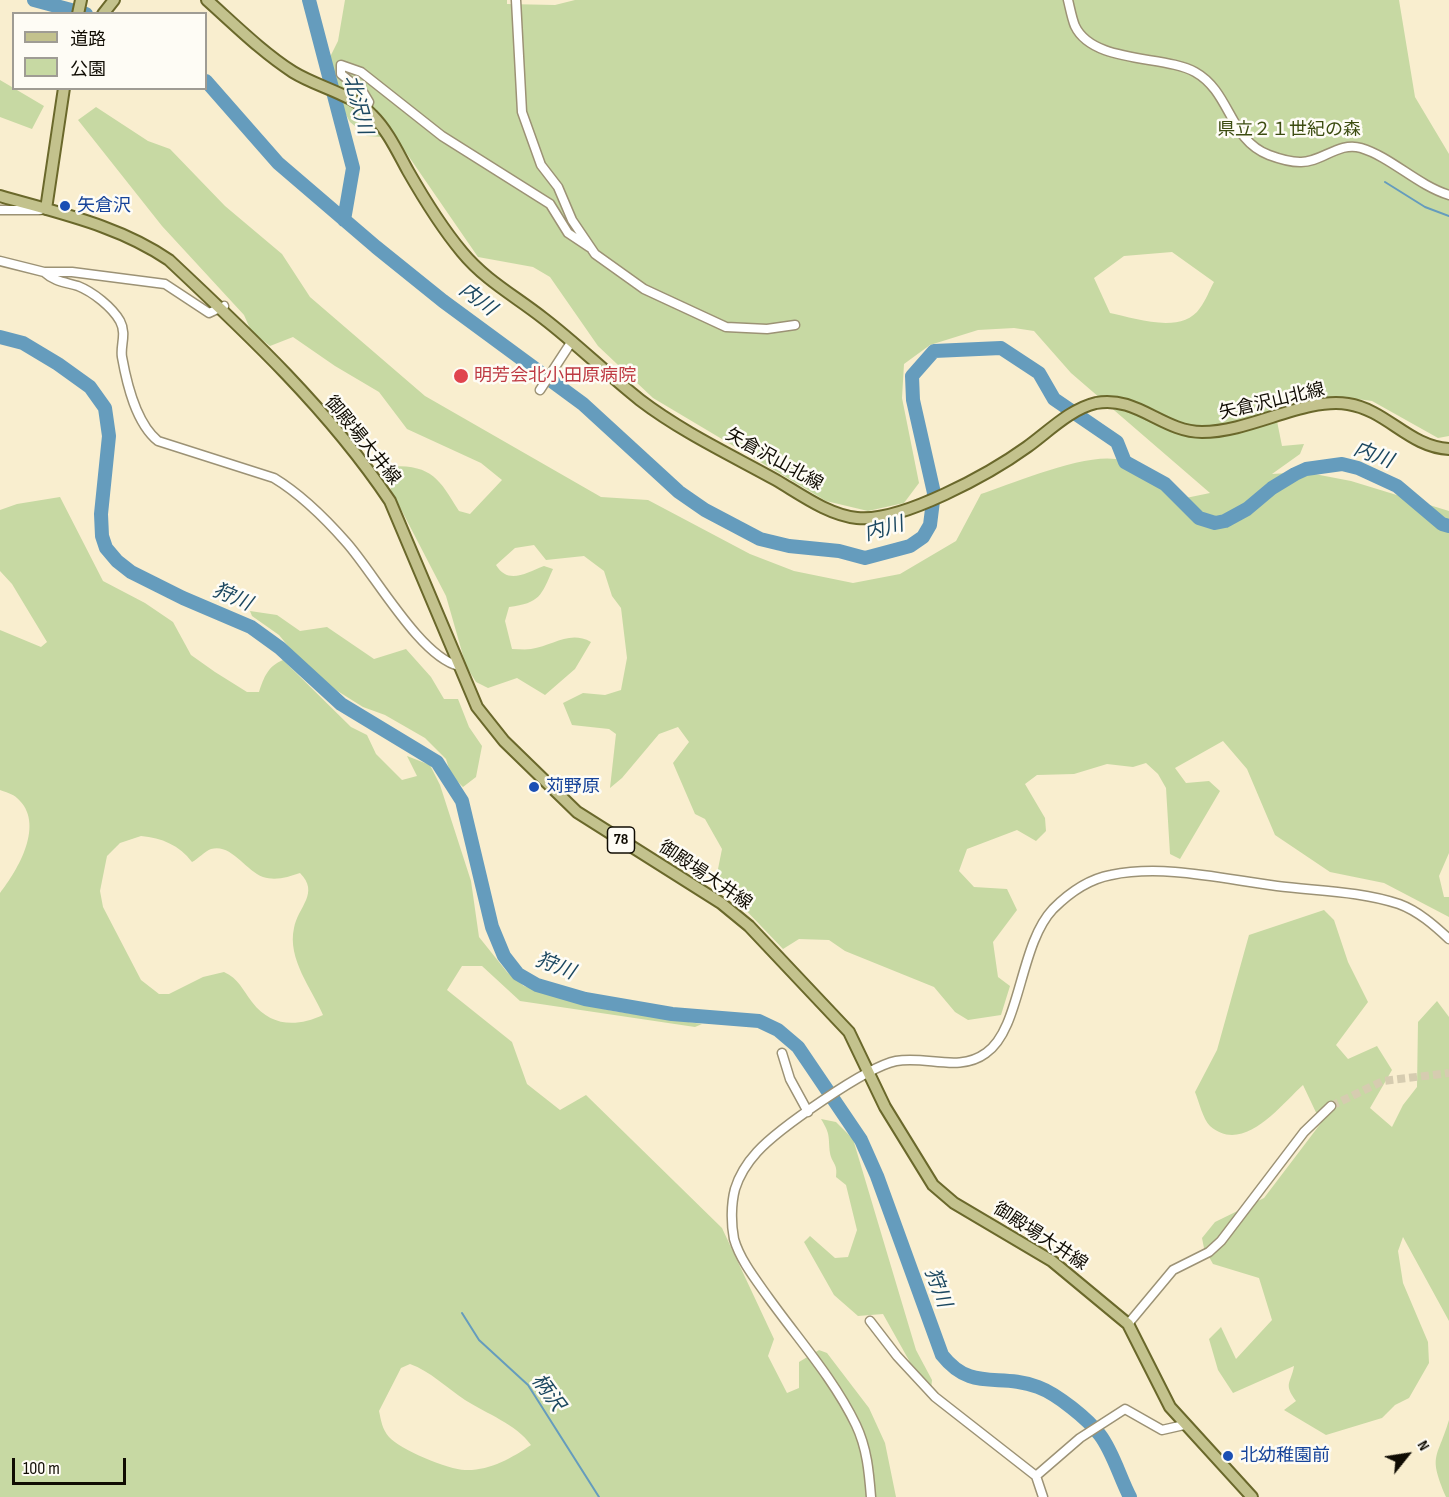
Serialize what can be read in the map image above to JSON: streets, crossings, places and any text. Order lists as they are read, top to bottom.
{
  "streets": {
    "main road": ["矢倉沢山北線", "御殿場大井線", "78"]
  },
  "water": [
    "北沢川",
    "内川",
    "狩川",
    "柄沢"
  ],
  "parks": ["県立２１世紀の森"],
  "places": [
    "矢倉沢",
    "明芳会北小田原病院",
    "苅野原",
    "北幼稚園前"
  ],
  "legend": ["道路", "公園"],
  "scale_bar": "100 m",
  "north": "top right"
}
